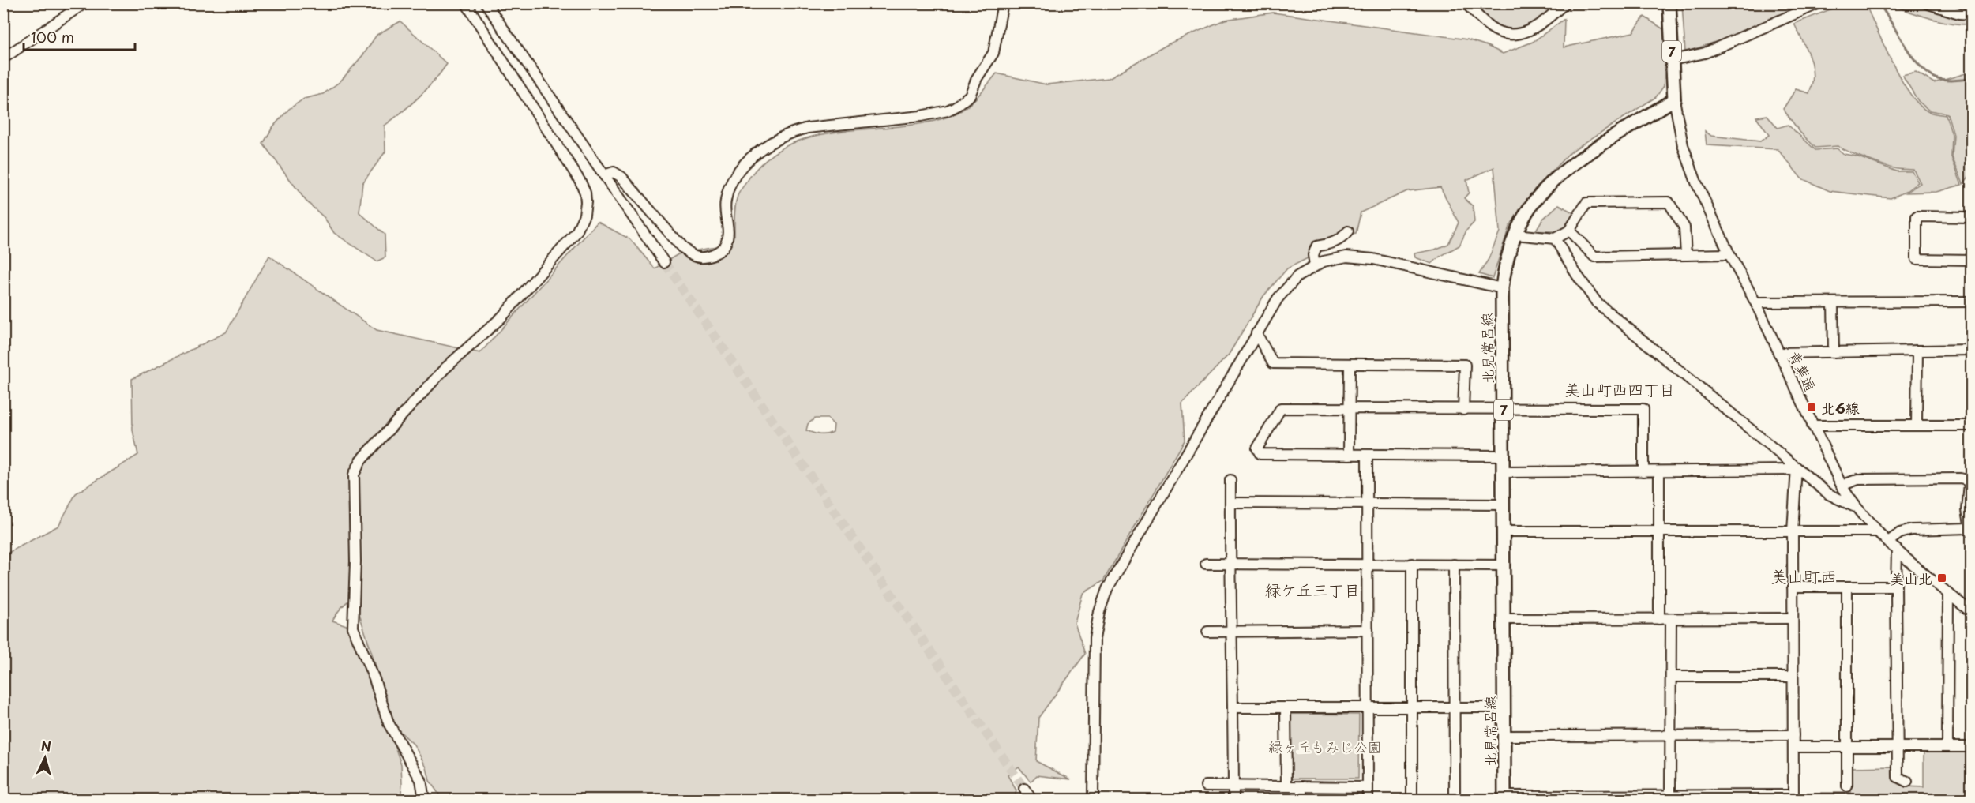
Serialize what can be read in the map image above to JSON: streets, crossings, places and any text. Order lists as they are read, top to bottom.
{
  "streets": {
    "main road": ["7", "北見常呂線"],
    "street": ["青葉通"]
  },
  "crossings": [
    ["7", "北見常呂線"],
    ["7", "青葉通"],
    ["北見常呂線", "青葉通"]
  ],
  "districts": ["美山町西四丁目", "美山町西", "緑ケ丘三丁目"],
  "parks": ["緑ヶ丘もみじ公園"],
  "places": {
    "transit": ["北6線", "美山北"]
  },
  "scale_bar": "100 m",
  "north": "top"
}
